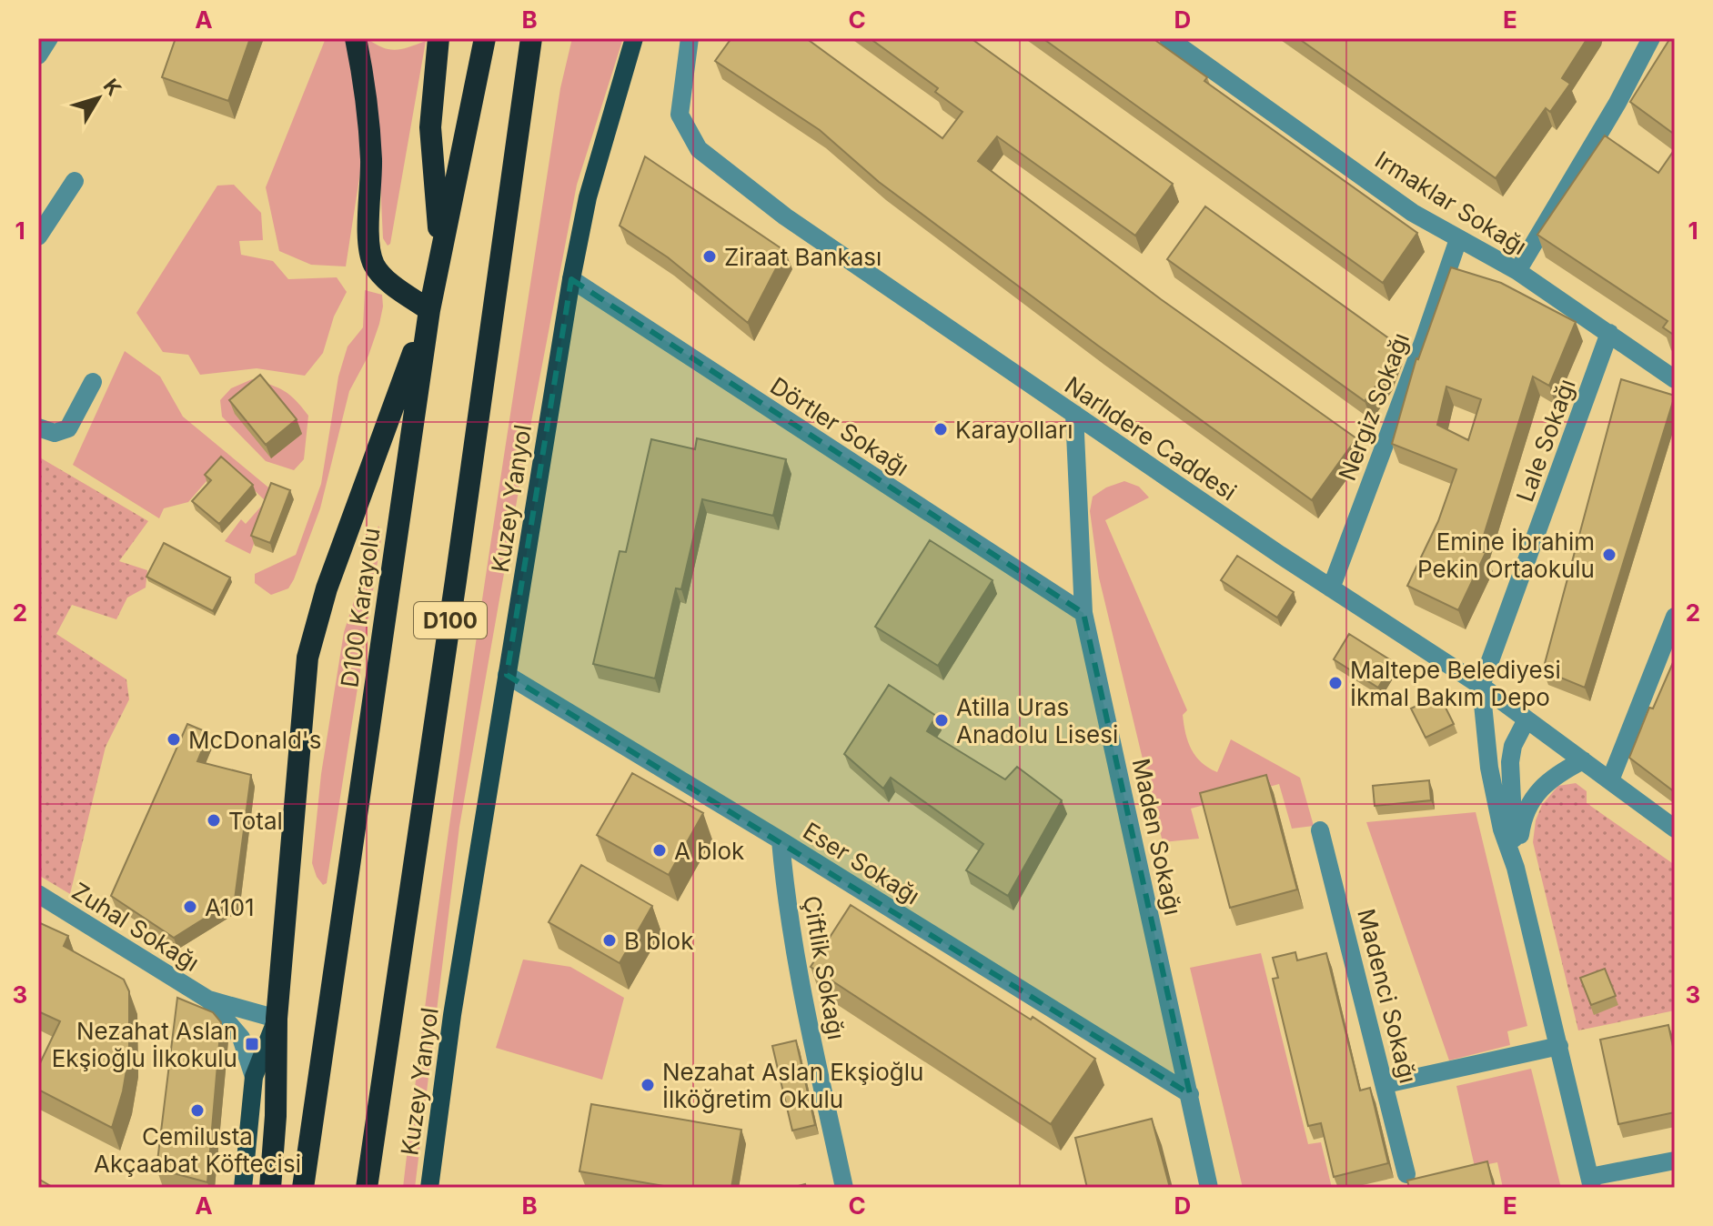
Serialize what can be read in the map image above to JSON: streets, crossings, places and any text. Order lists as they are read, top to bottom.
{
  "streets": {
    "highway": ["D100 Karayolu", "D100"],
    "main road": ["Kuzey Yanyol"],
    "street": [
      "Irmaklar Sokağı",
      "Nergiz Sokağı",
      "Dörtler Sokağı",
      "Narlıdere Caddesi",
      "Lale Sokağı",
      "Maden Sokağı",
      "Eser Sokağı",
      "Zuhal Sokağı",
      "Çiftlik Sokağı",
      "Madenci Sokağı"
    ]
  },
  "crossings": [
    ["Irmaklar Sokağı", "Nergiz Sokağı"],
    ["Irmaklar Sokağı", "Lale Sokağı"],
    ["Nergiz Sokağı", "Narlıdere Caddesi"],
    ["Dörtler Sokağı", "Kuzey Yanyol"],
    ["Dörtler Sokağı", "Maden Sokağı"],
    ["Narlıdere Caddesi", "Lale Sokağı"],
    ["Narlıdere Caddesi", "Maden Sokağı"],
    ["Kuzey Yanyol", "Eser Sokağı"],
    ["Maden Sokağı", "Eser Sokağı"],
    ["Eser Sokağı", "Çiftlik Sokağı"]
  ],
  "places": {
    "other": [
      "Ziraat Bankası",
      "Karayolları",
      "Emine İbrahim Pekin Ortaokulu",
      "Maltepe Belediyesi İkmal Bakım Depo",
      "Atilla Uras Anadolu Lisesi",
      "McDonald's",
      "Total",
      "A blok",
      "A101",
      "B blok",
      "Nezahat Aslan Ekşioğlu İlköğretim Okulu",
      "Cemilusta Akçaabat Köftecisi"
    ],
    "transit": ["Nezahat Aslan Ekşioğlu İlkokulu"]
  },
  "north": "top right",
  "grid": {
    "columns": [
      "A",
      "B",
      "C",
      "D",
      "E"
    ],
    "rows": ["1", "2", "3"]
  }
}
